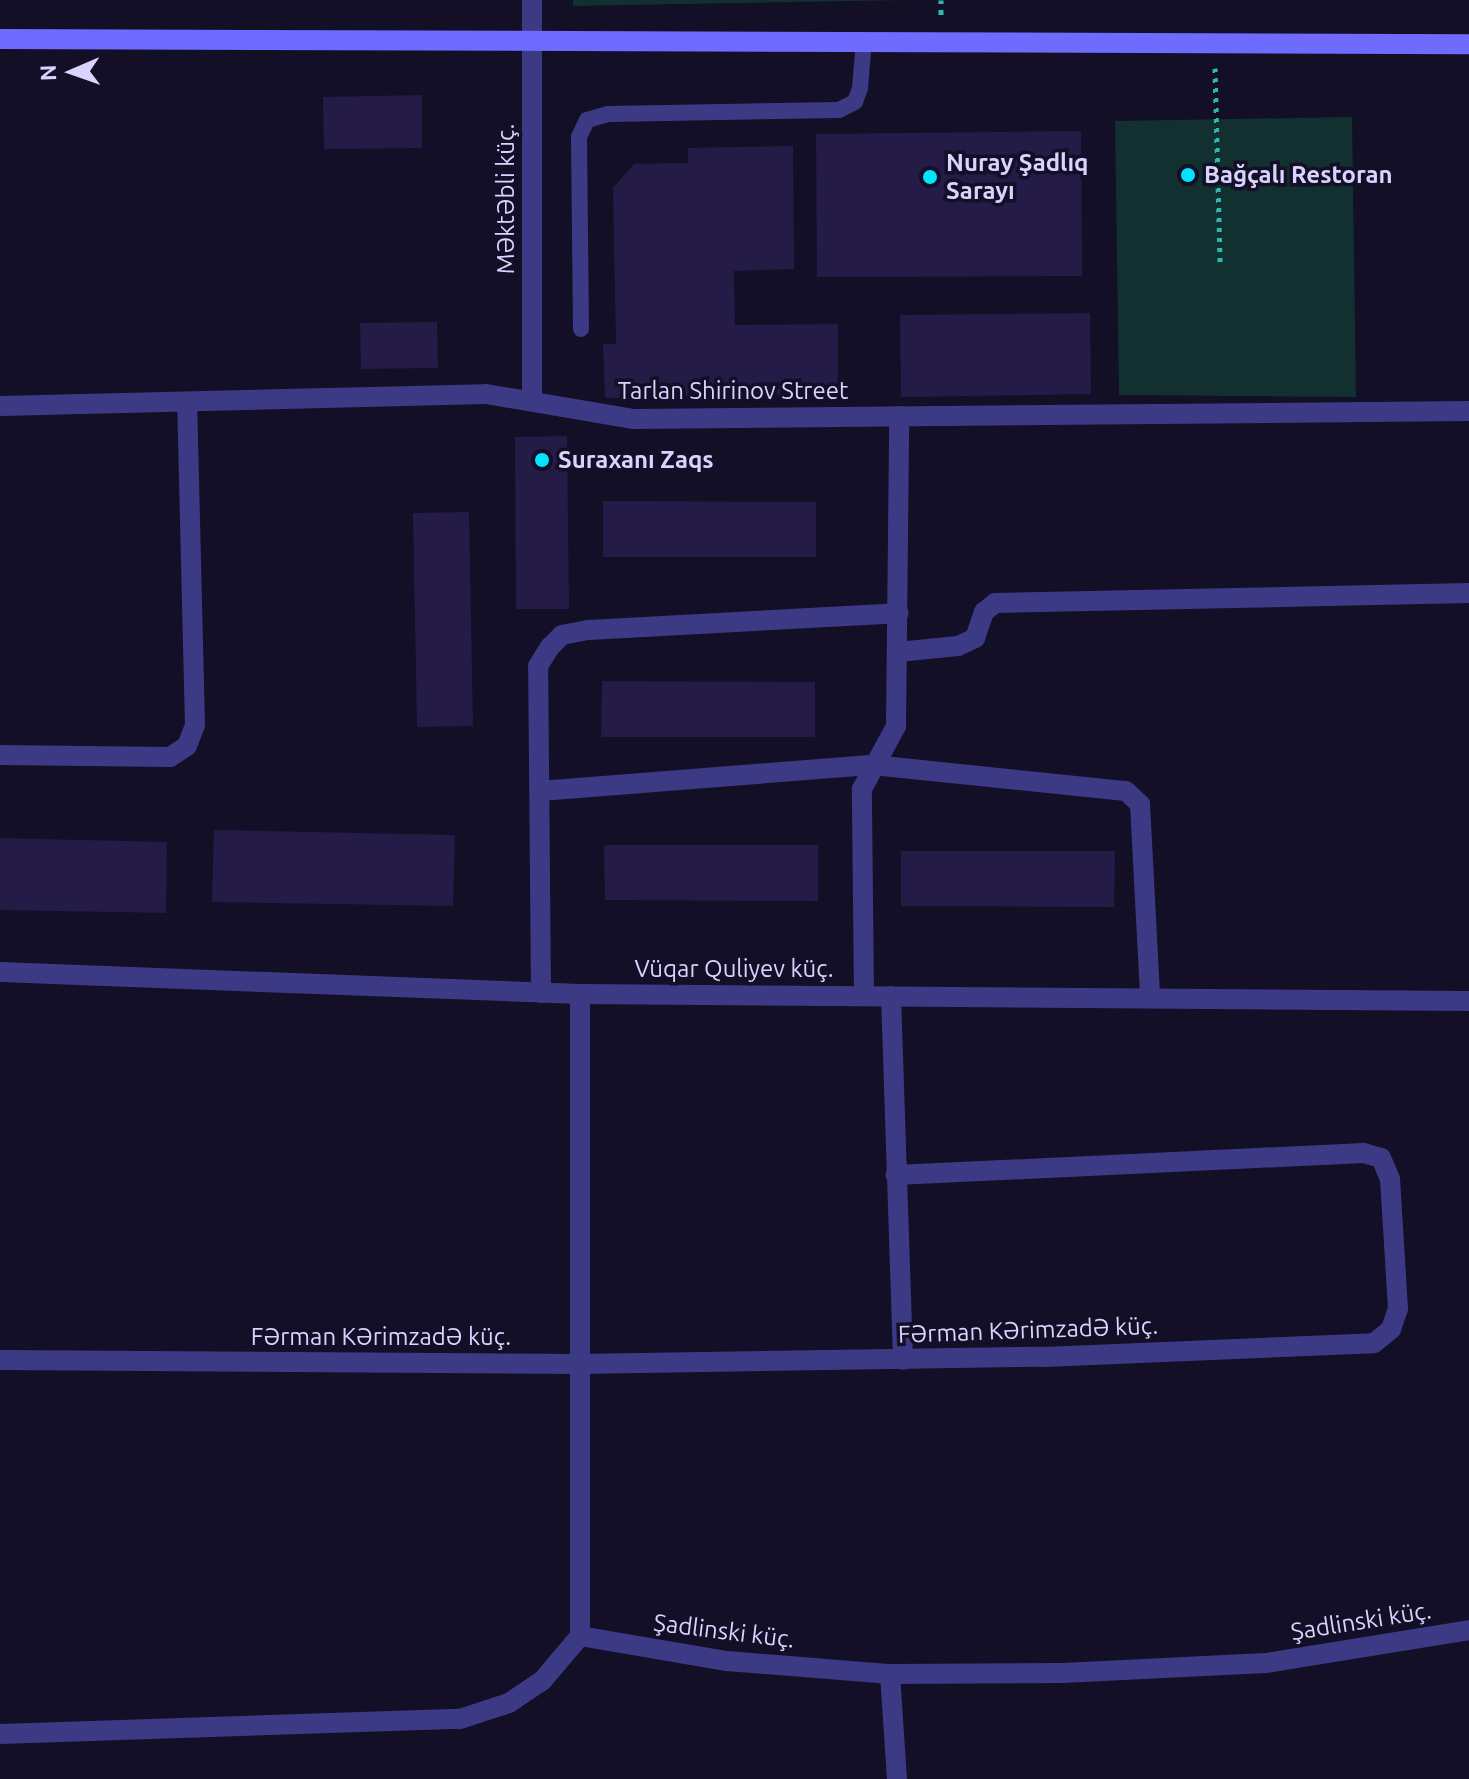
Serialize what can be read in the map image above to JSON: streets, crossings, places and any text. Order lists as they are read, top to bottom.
{
  "streets": {
    "street": [
      "Məktəbli küç.",
      "Tarlan Shirinov Street",
      "Vüqar Quliyev küç.",
      "Fərman Kərimzadə küç.",
      "Şadlinski küç."
    ]
  },
  "crossings": [
    ["Məktəbli küç.", "Tarlan Shirinov Street"]
  ],
  "places": ["Bağçalı Restoran", "Nuray Şadlıq Sarayı", "Suraxanı Zaqs"],
  "north": "left"
}
